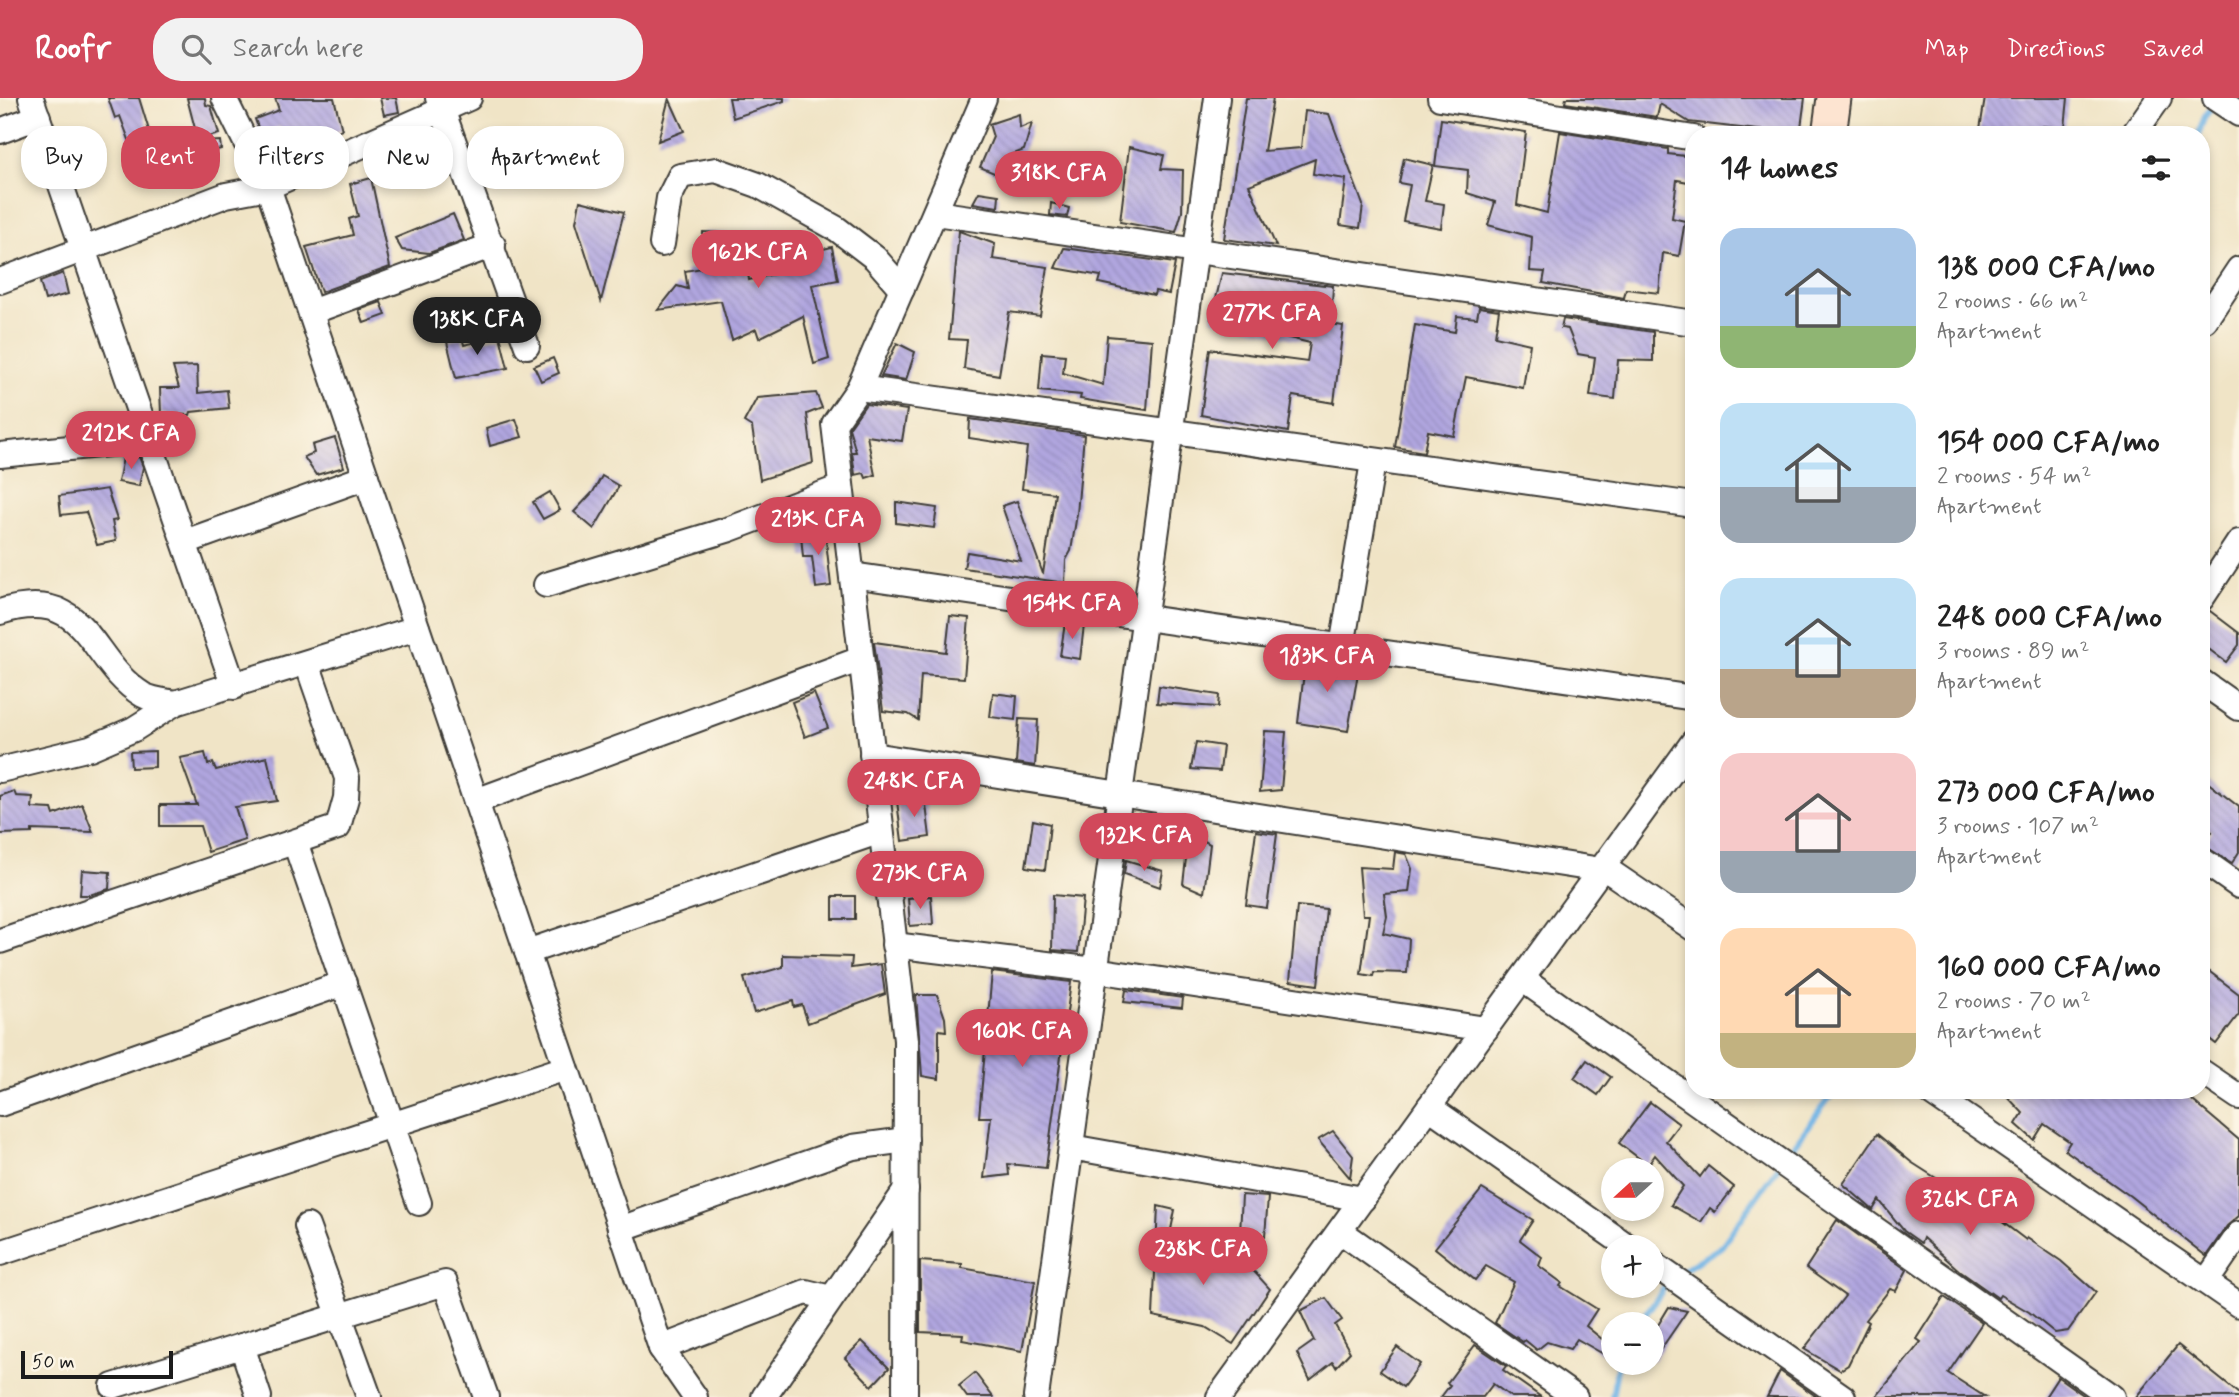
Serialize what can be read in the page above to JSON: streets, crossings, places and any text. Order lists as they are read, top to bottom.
{
  "scale_bar": "50 m",
  "north": "left",
  "page": {
    "header": "Roofr",
    "search": "Search here",
    "nav": ["Map", "Directions", "Saved"],
    "chip": [
      "Buy",
      "Rent",
      "Filters",
      "New",
      "Apartment"
    ],
    "heading": "14 homes",
    "price": [
      "318K CFA",
      "162K CFA",
      "277K CFA",
      "138K CFA",
      "212K CFA",
      "213K CFA",
      "154K CFA",
      "183K CFA",
      "248K CFA",
      "132K CFA",
      "273K CFA",
      "160K CFA",
      "326K CFA",
      "238K CFA"
    ],
    "list": [
      {
        "name": "138 000 CFA/mo",
        "note": "2 rooms · 66 m² · Apartment"
      },
      {
        "name": "154 000 CFA/mo",
        "note": "2 rooms · 54 m² · Apartment"
      },
      {
        "name": "248 000 CFA/mo",
        "note": "3 rooms · 89 m² · Apartment"
      },
      {
        "name": "273 000 CFA/mo",
        "note": "3 rooms · 107 m² · Apartment"
      },
      {
        "name": "160 000 CFA/mo",
        "note": "2 rooms · 70 m² · Apartment"
      }
    ],
    "map_buttons": ["+", "−"],
    "scale": "50 m"
  }
}
